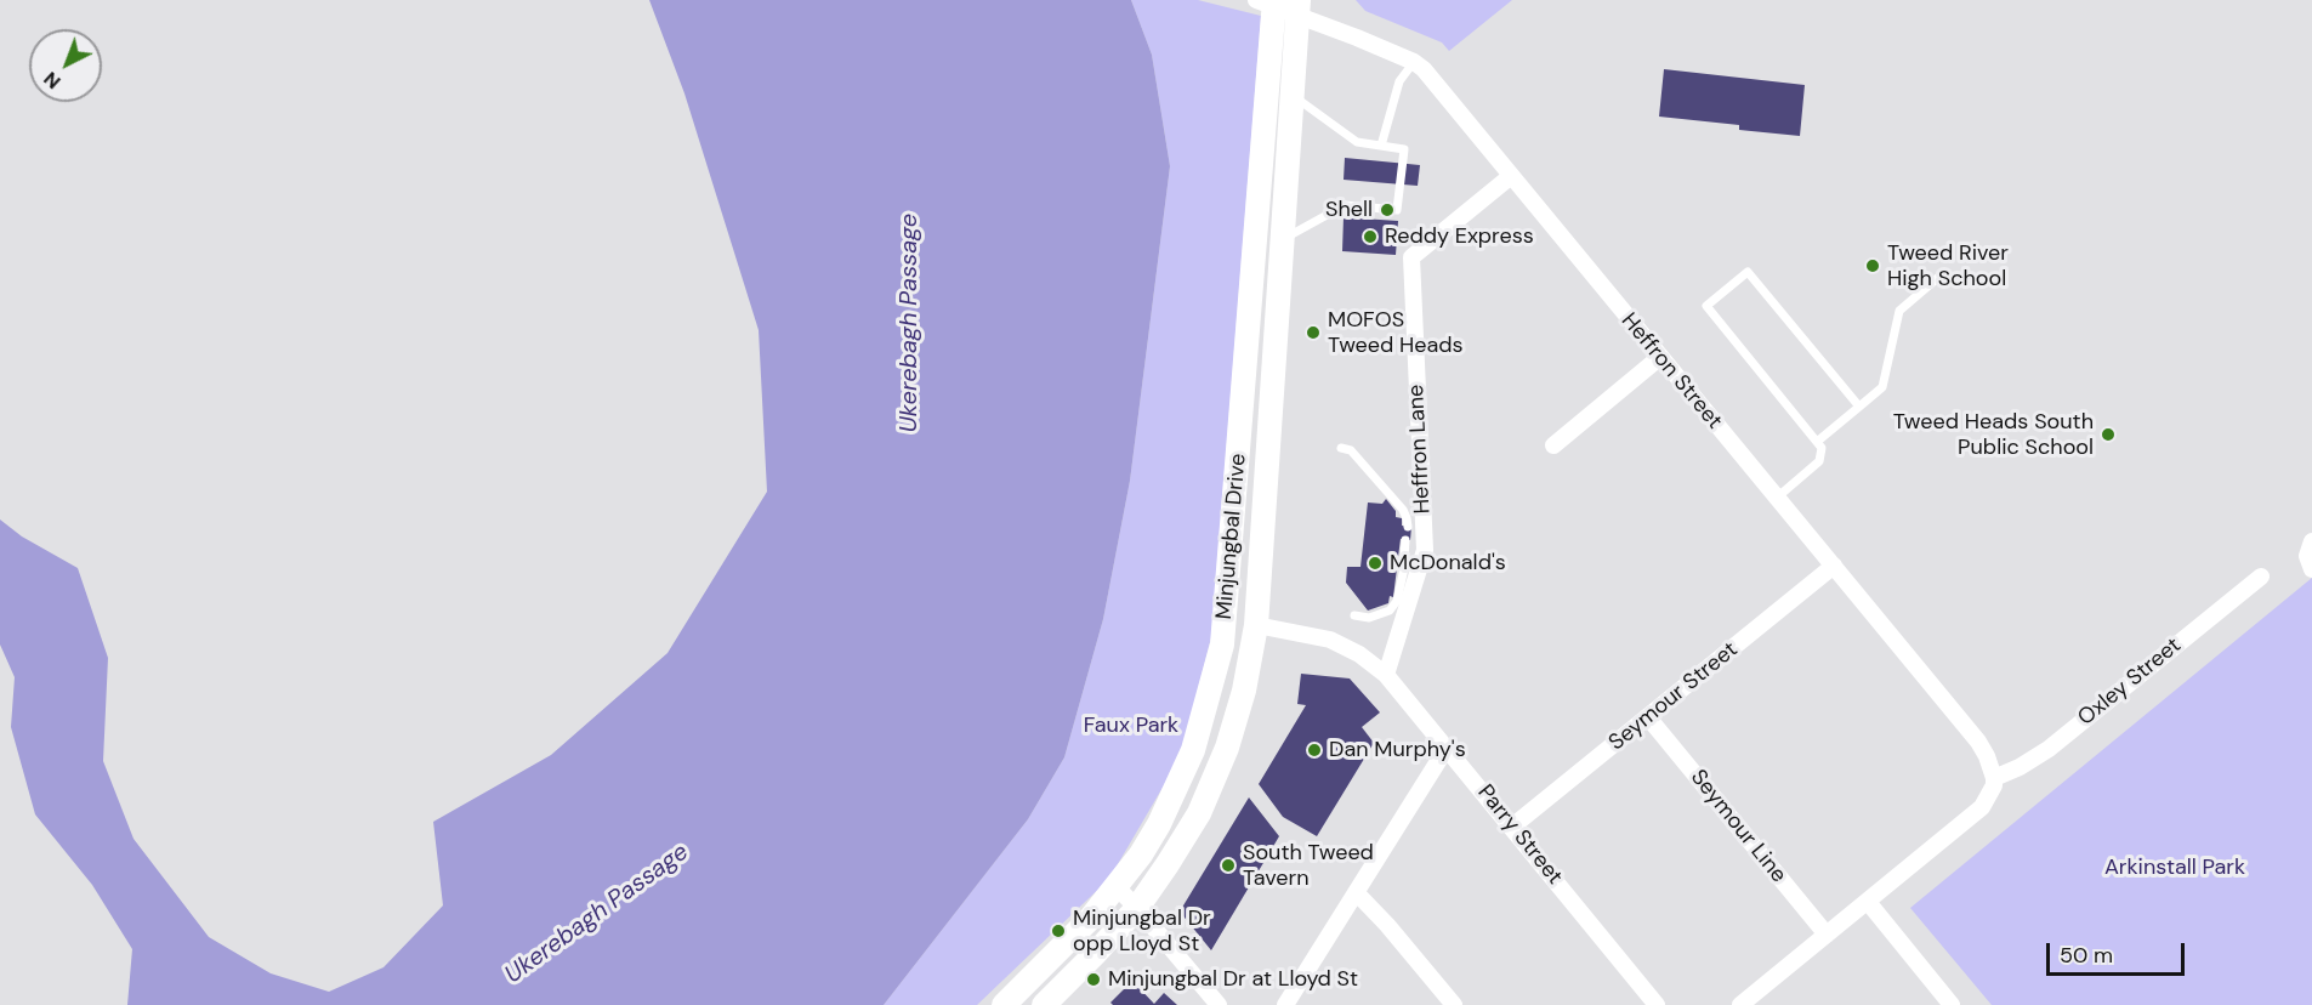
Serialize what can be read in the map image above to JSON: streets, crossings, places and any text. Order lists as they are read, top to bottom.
{
  "streets": {
    "main road": ["Minjungbal Drive"],
    "street": [
      "Heffron Street",
      "Heffron Lane",
      "Oxley Street",
      "Seymour Street",
      "Seymour Line",
      "Parry Street"
    ]
  },
  "crossings": [
    ["Heffron Street", "Heffron Lane"],
    ["Heffron Street", "Minjungbal Drive"],
    ["Heffron Street", "Oxley Street"],
    ["Heffron Street", "Seymour Street"],
    ["Heffron Lane", "Parry Street"],
    ["Minjungbal Drive", "Parry Street"],
    ["Seymour Street", "Seymour Line"],
    ["Seymour Street", "Parry Street"]
  ],
  "water": ["Ukerebagh Passage"],
  "parks": ["Faux Park", "Arkinstall Park"],
  "places": [
    "Shell",
    "Reddy Express",
    "Tweed River High School",
    "MOFOS Tweed Heads",
    "Tweed Heads South Public School",
    "McDonald's",
    "Dan Murphy's",
    "South Tweed Tavern",
    "Minjungbal Dr opp Lloyd St",
    "Minjungbal Dr at Lloyd St"
  ],
  "scale_bar": "50 m",
  "north": "bottom left"
}
